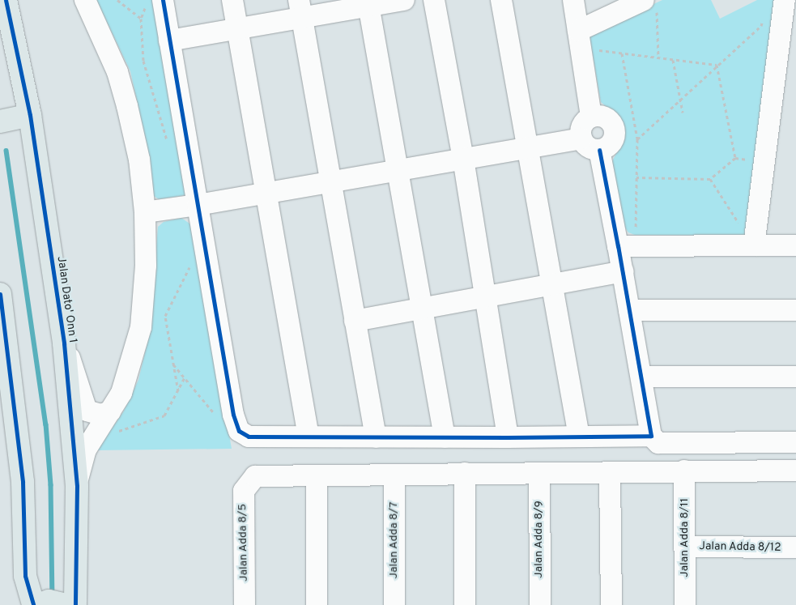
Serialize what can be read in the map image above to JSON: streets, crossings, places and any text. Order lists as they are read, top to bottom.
{
  "streets": {
    "main road": ["Jalan Dato' Onn 1"],
    "street": [
      "Jalan Adda 8/11",
      "Jalan Adda 8/9",
      "Jalan Adda 8/7",
      "Jalan Adda 8/5",
      "Jalan Adda 8/12"
    ]
  },
  "crossings": [
    ["Jalan Adda 8/11", "Jalan Adda 8/12"]
  ]
}
